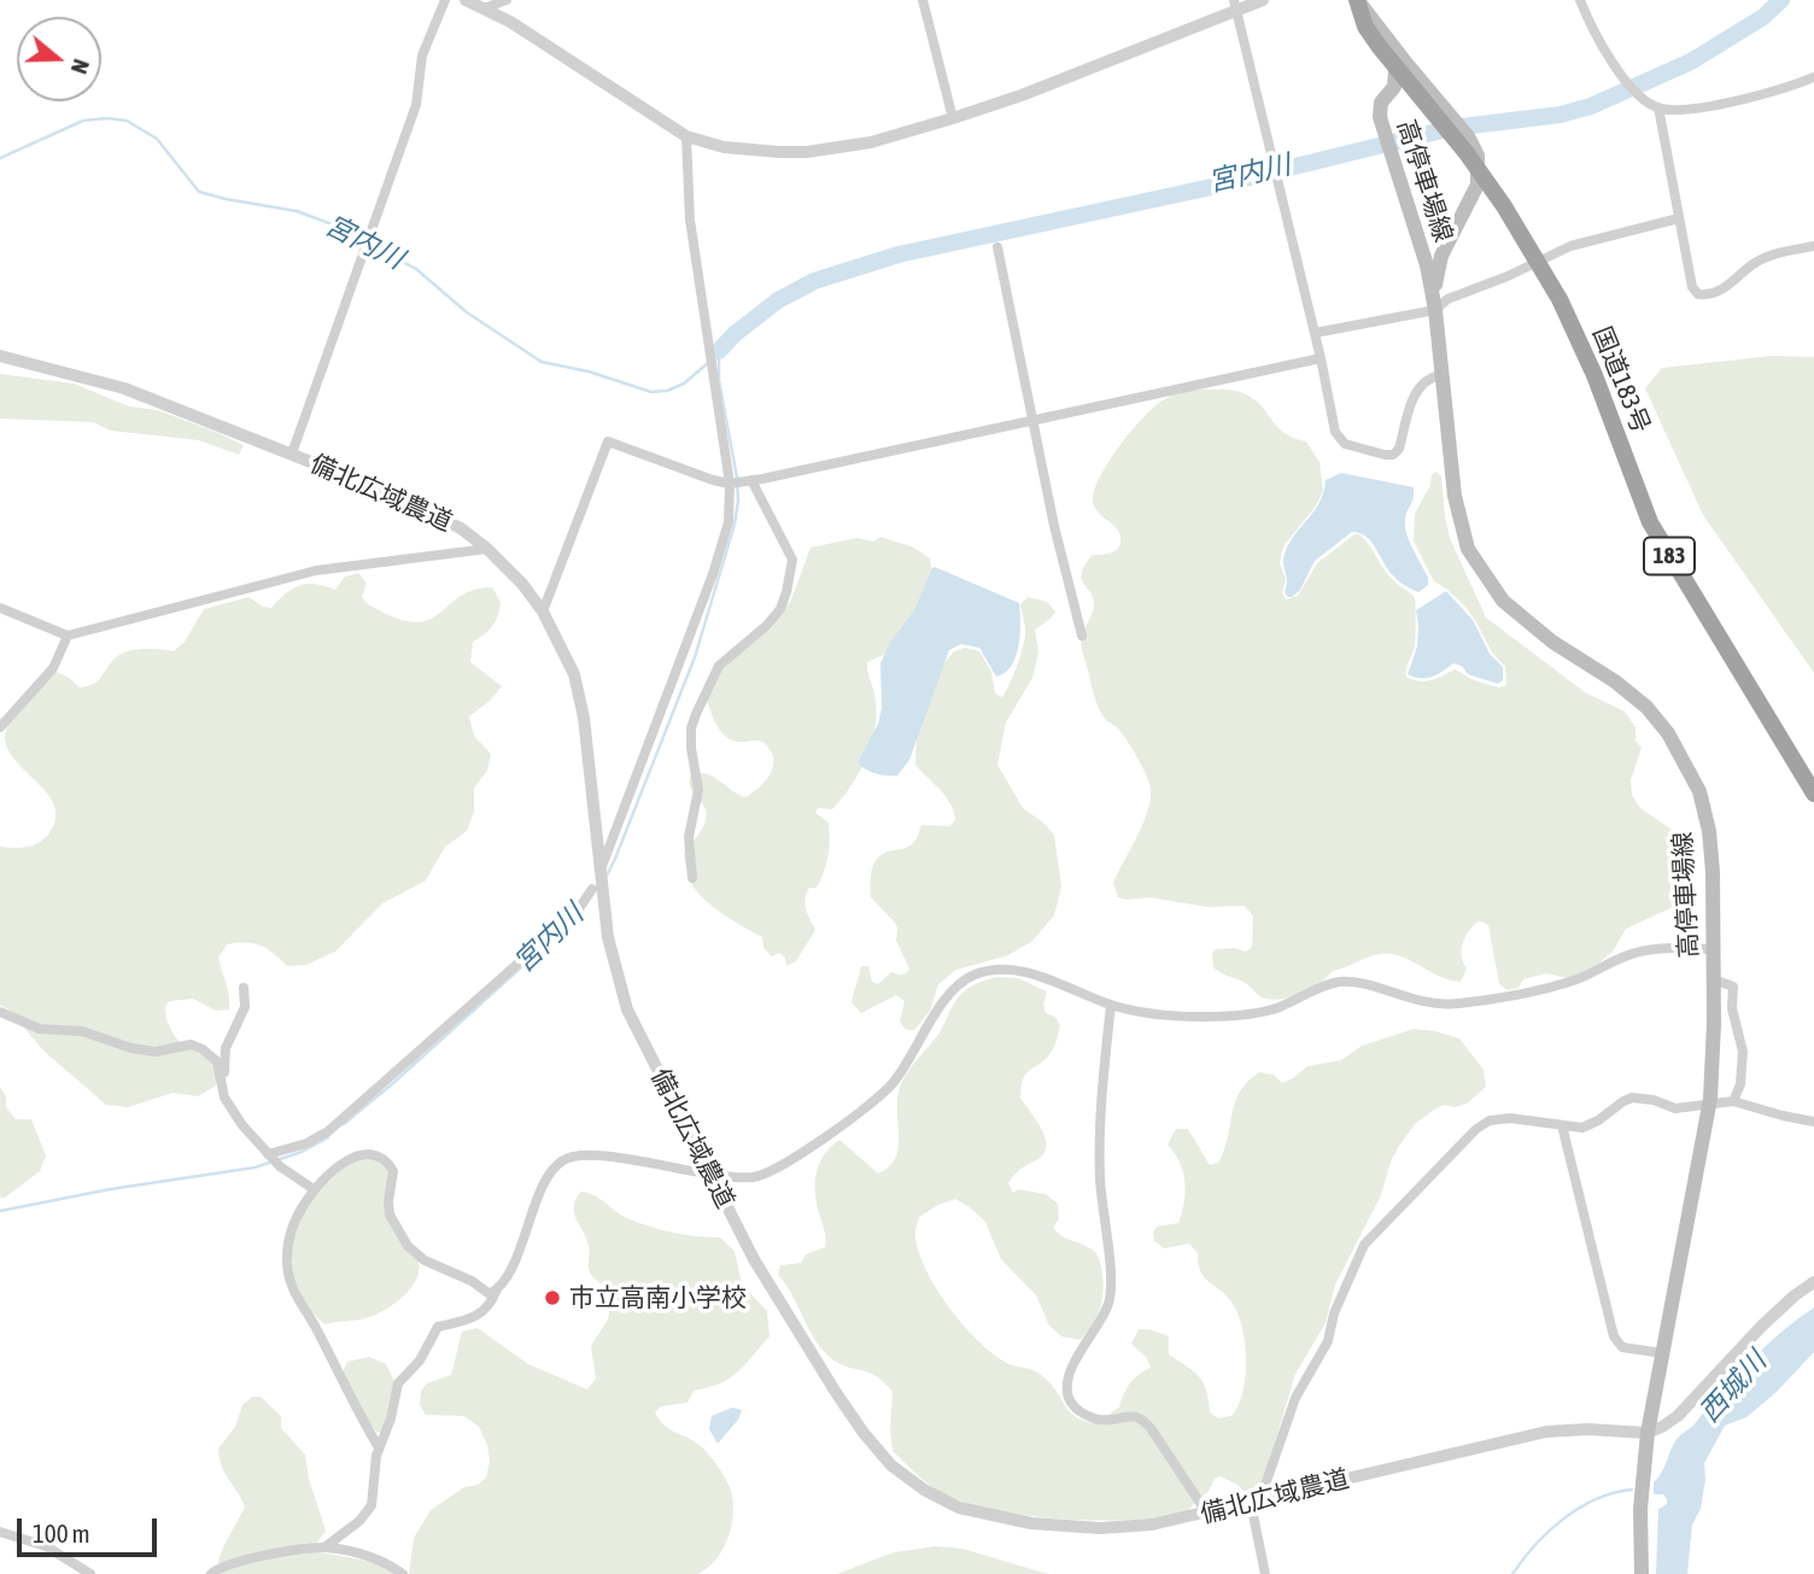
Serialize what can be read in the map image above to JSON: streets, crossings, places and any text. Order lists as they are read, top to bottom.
{
  "streets": {
    "highway": ["国道183号", "183"],
    "main road": ["高停車場線"],
    "street": ["備北広域農道"]
  },
  "crossings": [
    ["高停車場線", "国道183号"],
    ["高停車場線", "備北広域農道"]
  ],
  "water": ["宮内川", "西城川"],
  "places": ["市立高南小学校"],
  "scale_bar": "100 m",
  "north": "right"
}
